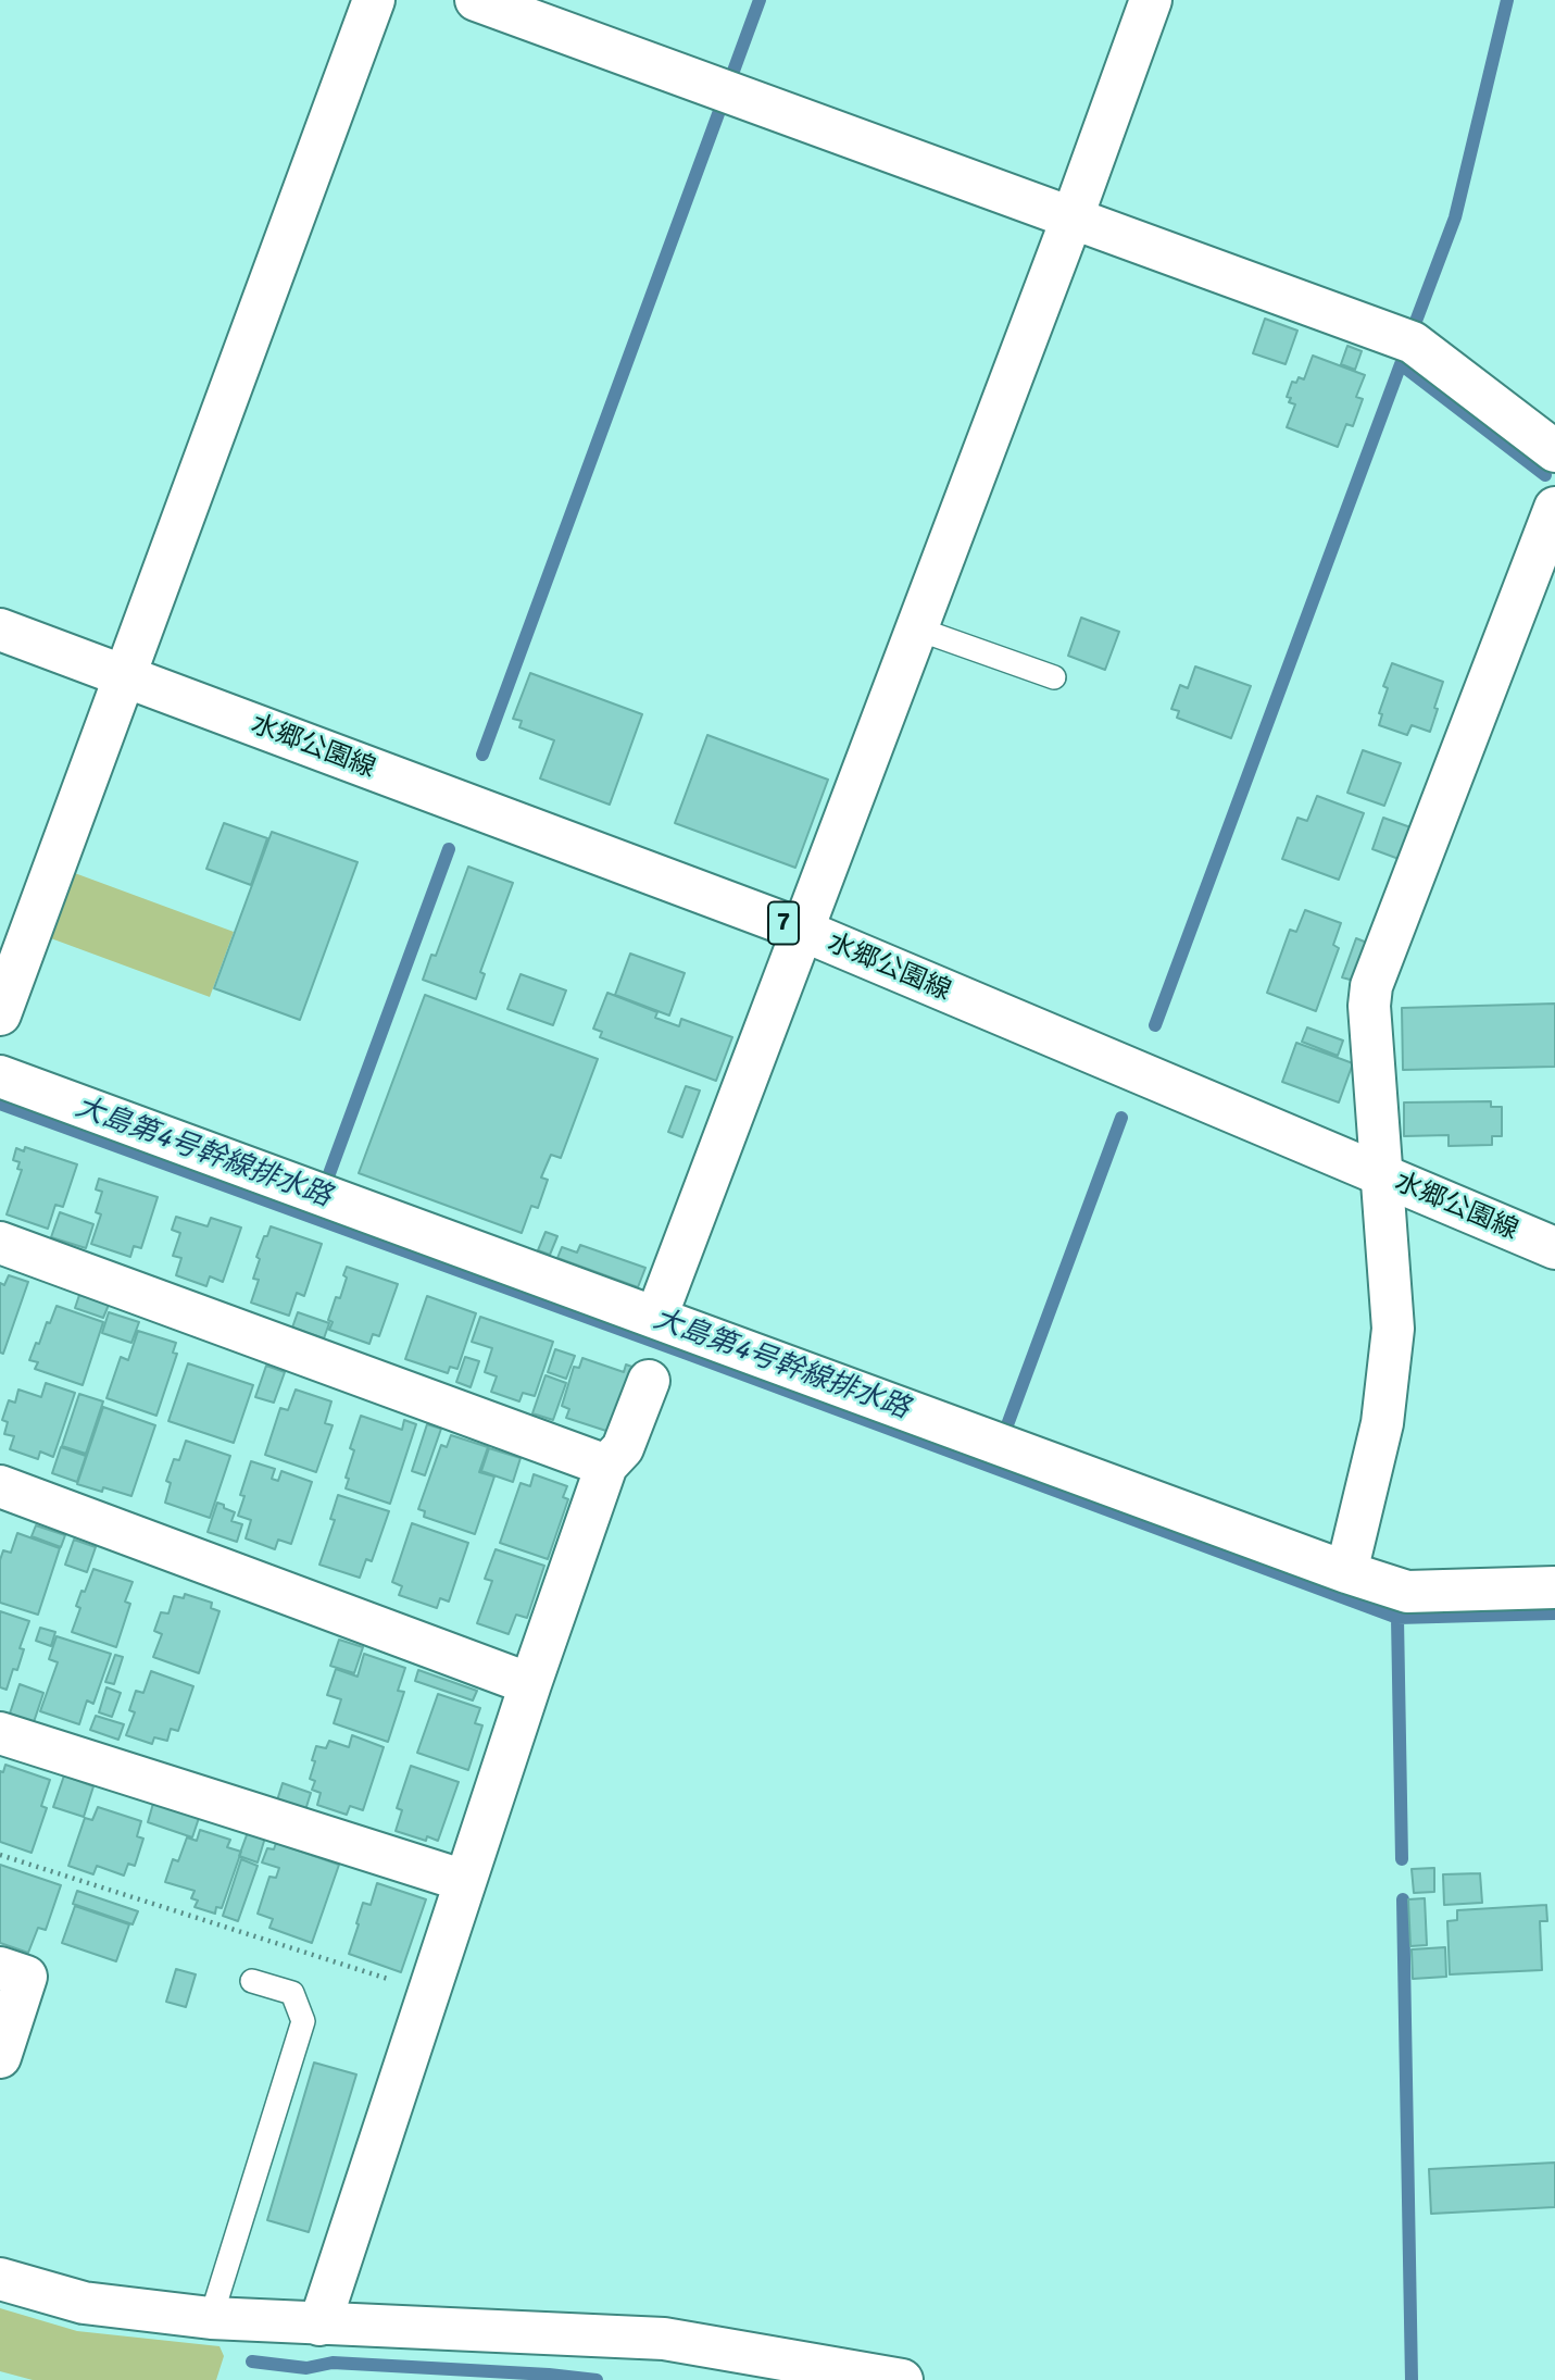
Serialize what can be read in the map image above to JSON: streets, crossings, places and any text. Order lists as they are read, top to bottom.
{
  "streets": {
    "street": ["水郷公園線", "7"]
  },
  "water": ["大島第4号幹線排水路"]
}
